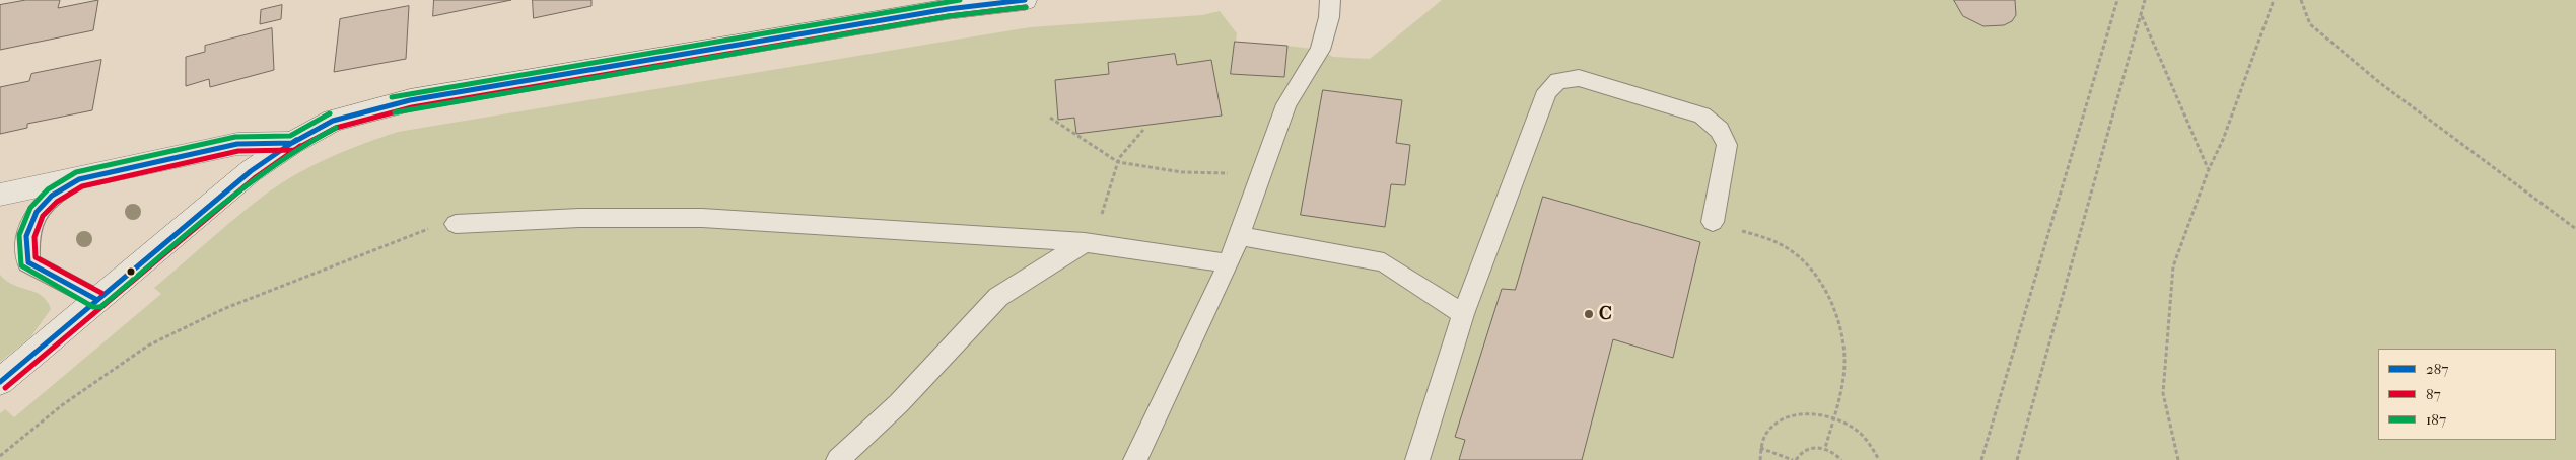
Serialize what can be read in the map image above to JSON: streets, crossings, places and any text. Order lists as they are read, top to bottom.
{
  "places": ["C"],
  "lines": ["transit line 287", "transit line 187", "transit line 87"],
  "legend": ["287", "87", "187"]
}
